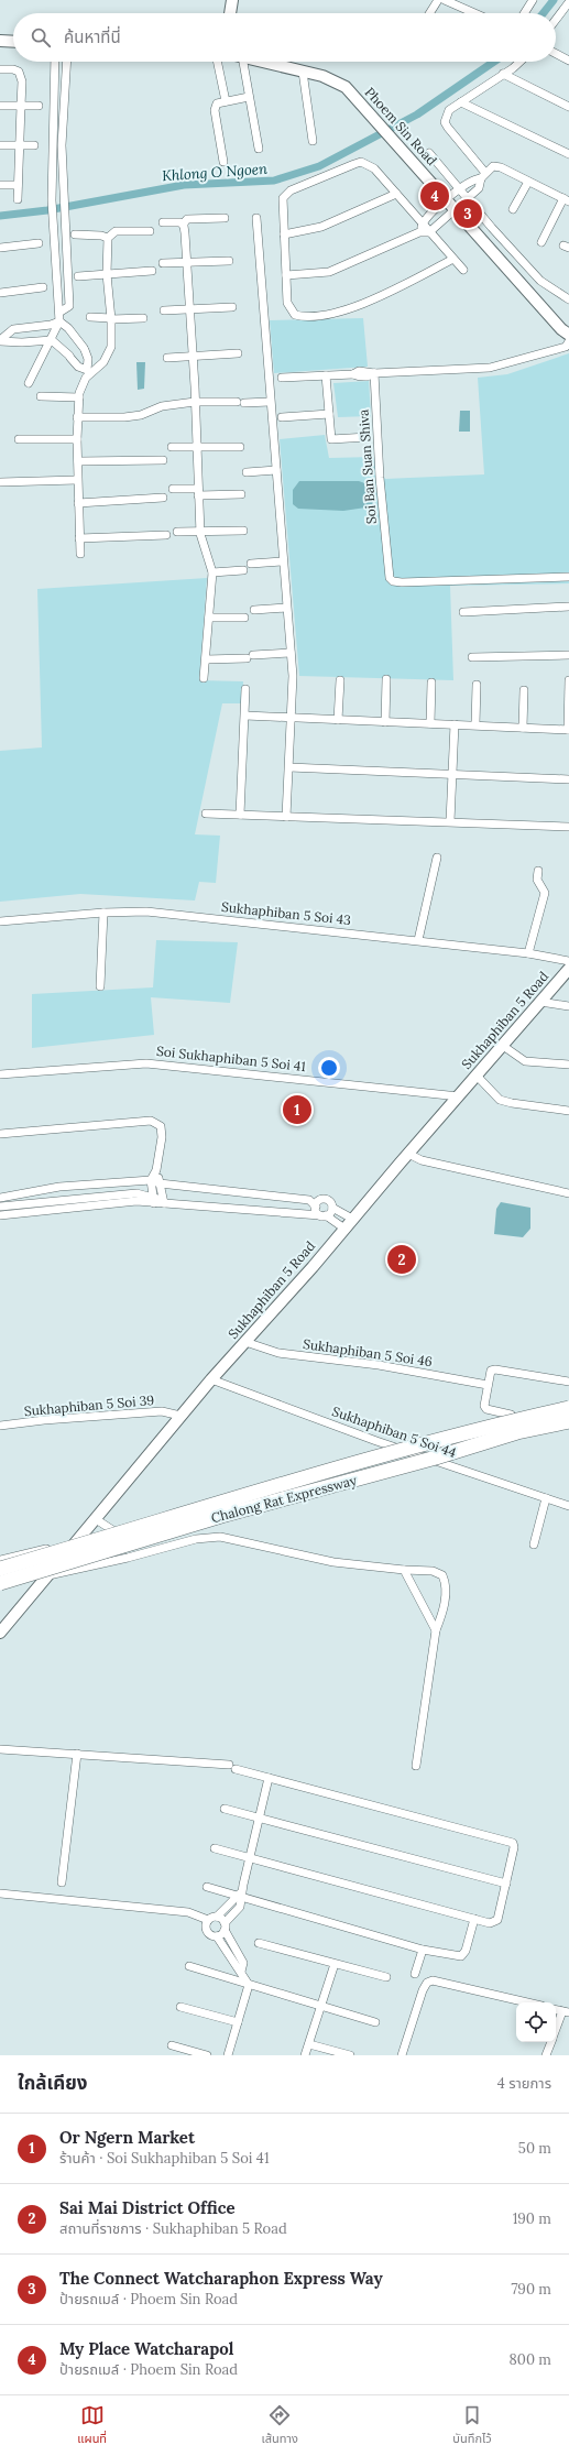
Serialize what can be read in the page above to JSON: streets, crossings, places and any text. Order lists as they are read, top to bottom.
{
  "streets": {
    "highway": ["Chalong Rat Expressway"],
    "main road": ["Phoem Sin Road", "Sukhaphiban 5 Road"],
    "street": [
      "Soi Ban Suan Shiva",
      "Sukhaphiban 5 Soi 43",
      "Soi Sukhaphiban 5 Soi 41",
      "Sukhaphiban 5 Soi 46",
      "Sukhaphiban 5 Soi 39",
      "Sukhaphiban 5 Soi 44"
    ]
  },
  "crossings": [
    ["Sukhaphiban 5 Road", "Soi Sukhaphiban 5 Soi 41"],
    ["Sukhaphiban 5 Road", "Sukhaphiban 5 Soi 46"],
    ["Sukhaphiban 5 Road", "Sukhaphiban 5 Soi 39"],
    ["Sukhaphiban 5 Road", "Sukhaphiban 5 Soi 44"]
  ],
  "water": ["Khlong O Ngoen"],
  "page": {
    "search": "ค้นหาที่นี่",
    "pins": [
      "4",
      "3",
      "1",
      "2"
    ],
    "heading": ["ใกล้เคียง", "4 รายการ"],
    "list": [
      {
        "mark": "1",
        "name": "Or Ngern Market",
        "note": "ร้านค้า · Soi Sukhaphiban 5 Soi 41",
        "value": "50 m"
      },
      {
        "mark": "2",
        "name": "Sai Mai District Office",
        "note": "สถานที่ราชการ · Sukhaphiban 5 Road",
        "value": "190 m"
      },
      {
        "mark": "3",
        "name": "The Connect Watcharaphon Express Way",
        "note": "ป้ายรถเมล์ · Phoem Sin Road",
        "value": "790 m"
      },
      {
        "mark": "4",
        "name": "My Place Watcharapol",
        "note": "ป้ายรถเมล์ · Phoem Sin Road",
        "value": "800 m"
      }
    ],
    "nav": ["แผนที่", "เส้นทาง", "บันทึกไว้"]
  }
}
